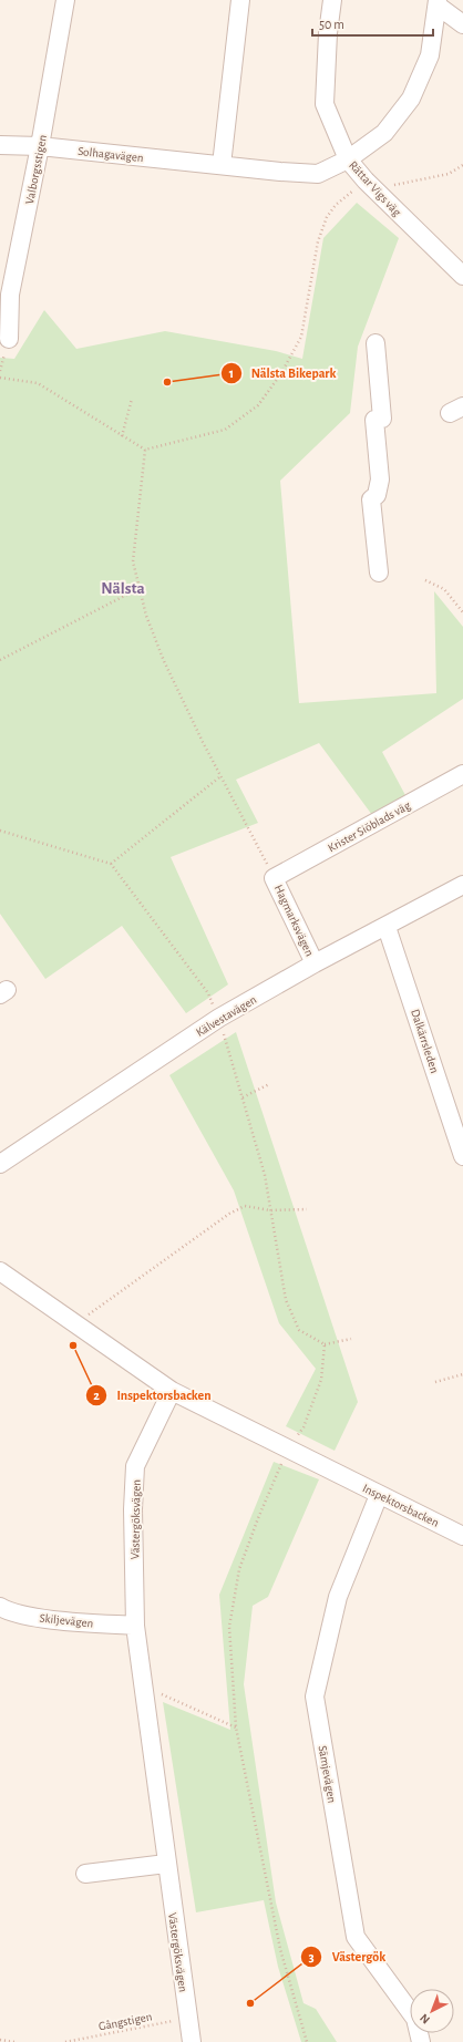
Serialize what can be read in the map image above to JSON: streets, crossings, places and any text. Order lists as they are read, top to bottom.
{
  "streets": {
    "street": [
      "Solhagavägen",
      "Valborgsstigen",
      "Rättar Vigs väg",
      "Krister Siöblads väg",
      "Hagmarksvägen",
      "Kälvestavägen",
      "Dalkärrsleden",
      "Inspektorsbacken",
      "Västergöksvägen",
      "Skiljevägen",
      "Sämjevägen"
    ],
    "path": ["Gångstigen"]
  },
  "crossings": [
    ["Solhagavägen", "Valborgsstigen"],
    ["Solhagavägen", "Rättar Vigs väg"],
    ["Krister Siöblads väg", "Hagmarksvägen"],
    ["Hagmarksvägen", "Kälvestavägen"],
    ["Kälvestavägen", "Dalkärrsleden"],
    ["Inspektorsbacken", "Västergöksvägen"],
    ["Inspektorsbacken", "Sämjevägen"],
    ["Västergöksvägen", "Skiljevägen"],
    ["Västergöksvägen", "Gångstigen"]
  ],
  "districts": ["Nälsta"],
  "places": ["Nälsta Bikepark", "Inspektorsbacken", "Västergök"],
  "scale_bar": "50 m",
  "north": "bottom left"
}
